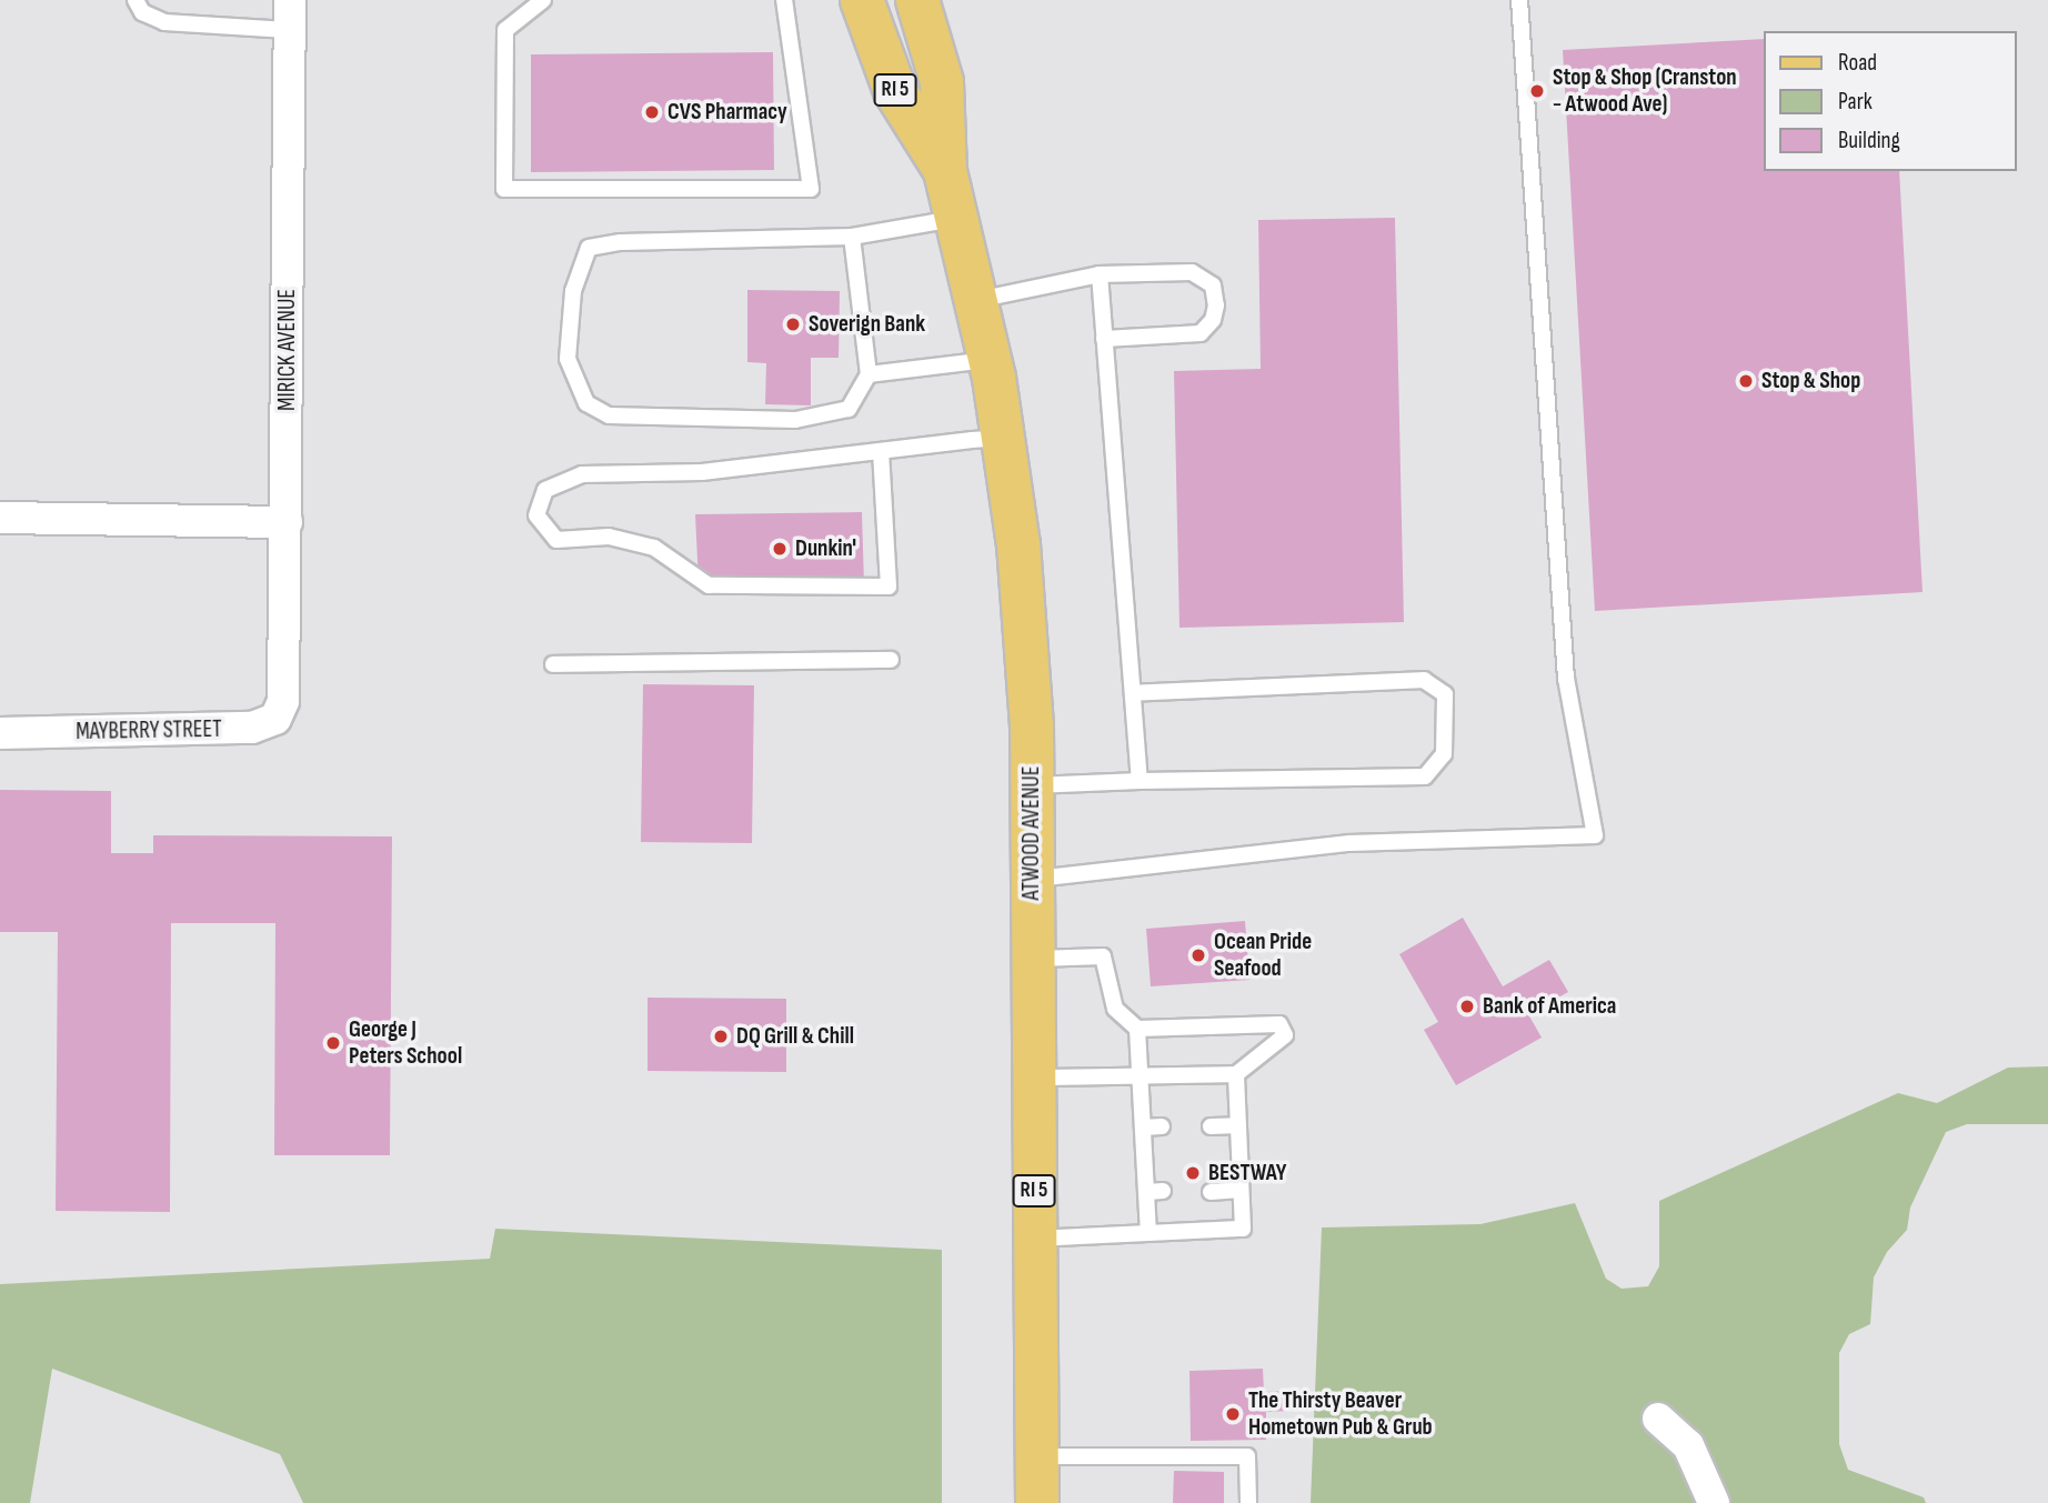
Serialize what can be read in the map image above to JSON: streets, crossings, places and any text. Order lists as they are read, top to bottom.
{
  "streets": {
    "main road": ["RI 5", "ATWOOD AVENUE"],
    "street": ["MIRICK AVENUE", "MAYBERRY STREET"]
  },
  "crossings": [
    ["MIRICK AVENUE", "MAYBERRY STREET"]
  ],
  "places": [
    "Stop & Shop (Cranston - Atwood Ave)",
    "CVS Pharmacy",
    "Soverign Bank",
    "Stop & Shop",
    "Dunkin'",
    "Ocean Pride Seafood",
    "Bank of America",
    "DQ Grill & Chill",
    "George J Peters School",
    "BESTWAY",
    "The Thirsty Beaver Hometown Pub & Grub"
  ],
  "legend": ["Road", "Park", "Building"]
}
